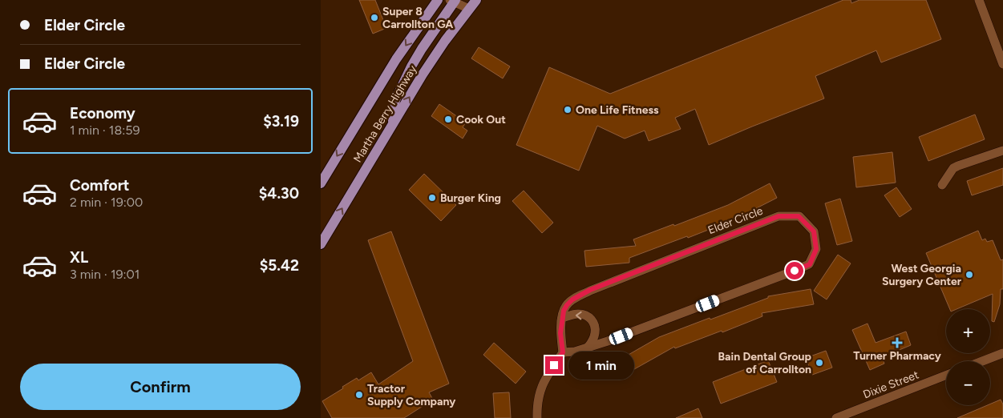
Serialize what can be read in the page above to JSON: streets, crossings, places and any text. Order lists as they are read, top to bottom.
{
  "streets": {
    "main road": ["Martha Berry Highway"],
    "street": ["Elder Circle", "Dixie Street"]
  },
  "places": {
    "other": [
      "Super 8 Carrollton GA",
      "One Life Fitness",
      "Cook Out",
      "Burger King",
      "West Georgia Surgery Center",
      "Bain Dental Group of Carrollton",
      "Tractor Supply Company"
    ],
    "health": ["Turner Pharmacy"]
  },
  "page": {
    "banner": ["Elder Circle", "Elder Circle"],
    "list": [
      {
        "name": "Economy",
        "note": "1 min · 18:59",
        "value": "$3.19"
      },
      {
        "name": "Comfort",
        "note": "2 min · 19:00",
        "value": "$4.30"
      },
      {
        "name": "XL",
        "note": "3 min · 19:01",
        "value": "$5.42"
      }
    ],
    "map_buttons": ["+", "−"],
    "bubble": "1 min",
    "buttons": "Confirm"
  }
}
